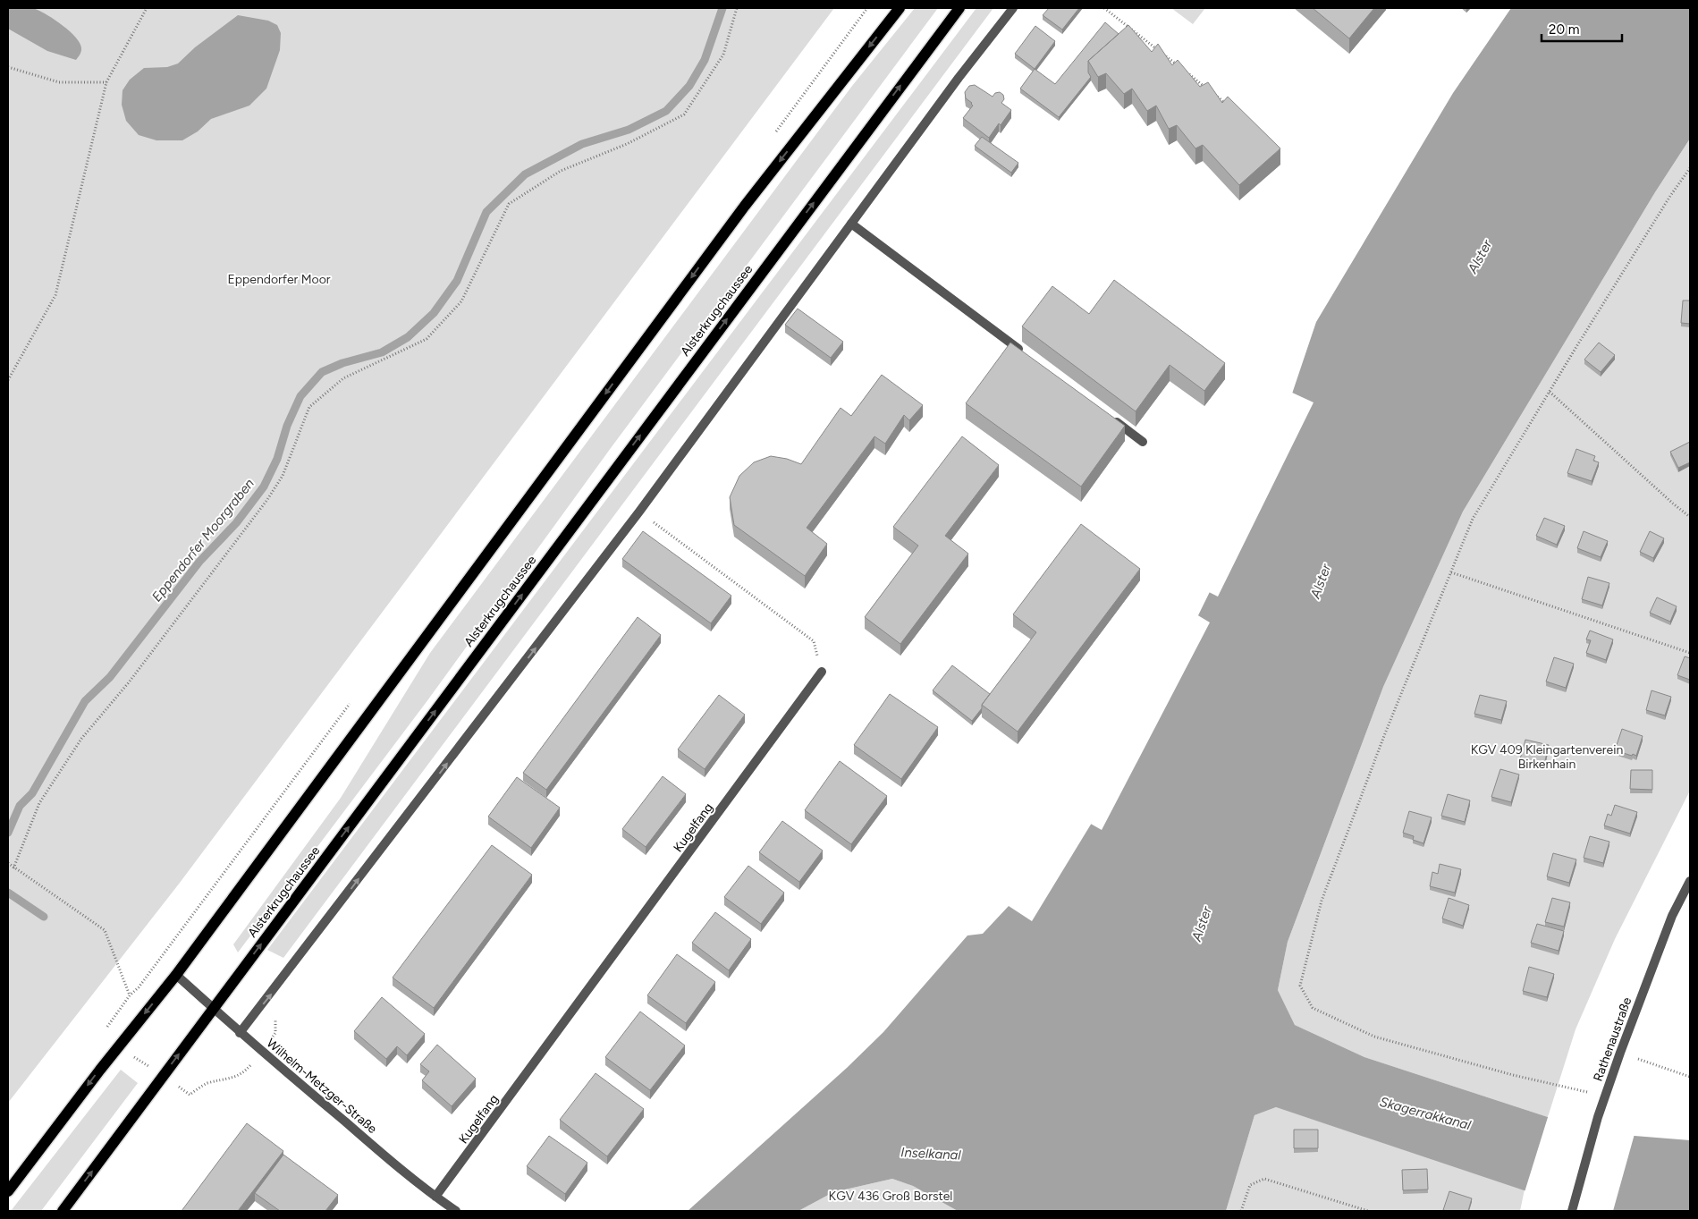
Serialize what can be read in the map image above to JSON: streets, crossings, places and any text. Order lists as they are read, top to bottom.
{
  "streets": {
    "main road": ["Alsterkrugchaussee"],
    "street": ["Kugelfang", "Rathenaustraße", "Wilhelm-Metzger-Straße"]
  },
  "crossings": [
    ["Alsterkrugchaussee", "Wilhelm-Metzger-Straße"],
    ["Kugelfang", "Wilhelm-Metzger-Straße"]
  ],
  "water": [
    "Alster",
    "Eppendorfer Moorgraben",
    "Skagerrakkanal",
    "Inselkanal"
  ],
  "parks": ["Eppendorfer Moor", "KGV 409 Kleingartenverein Birkenhain", "KGV 436 Groß Borstel"],
  "scale_bar": "20 m"
}
